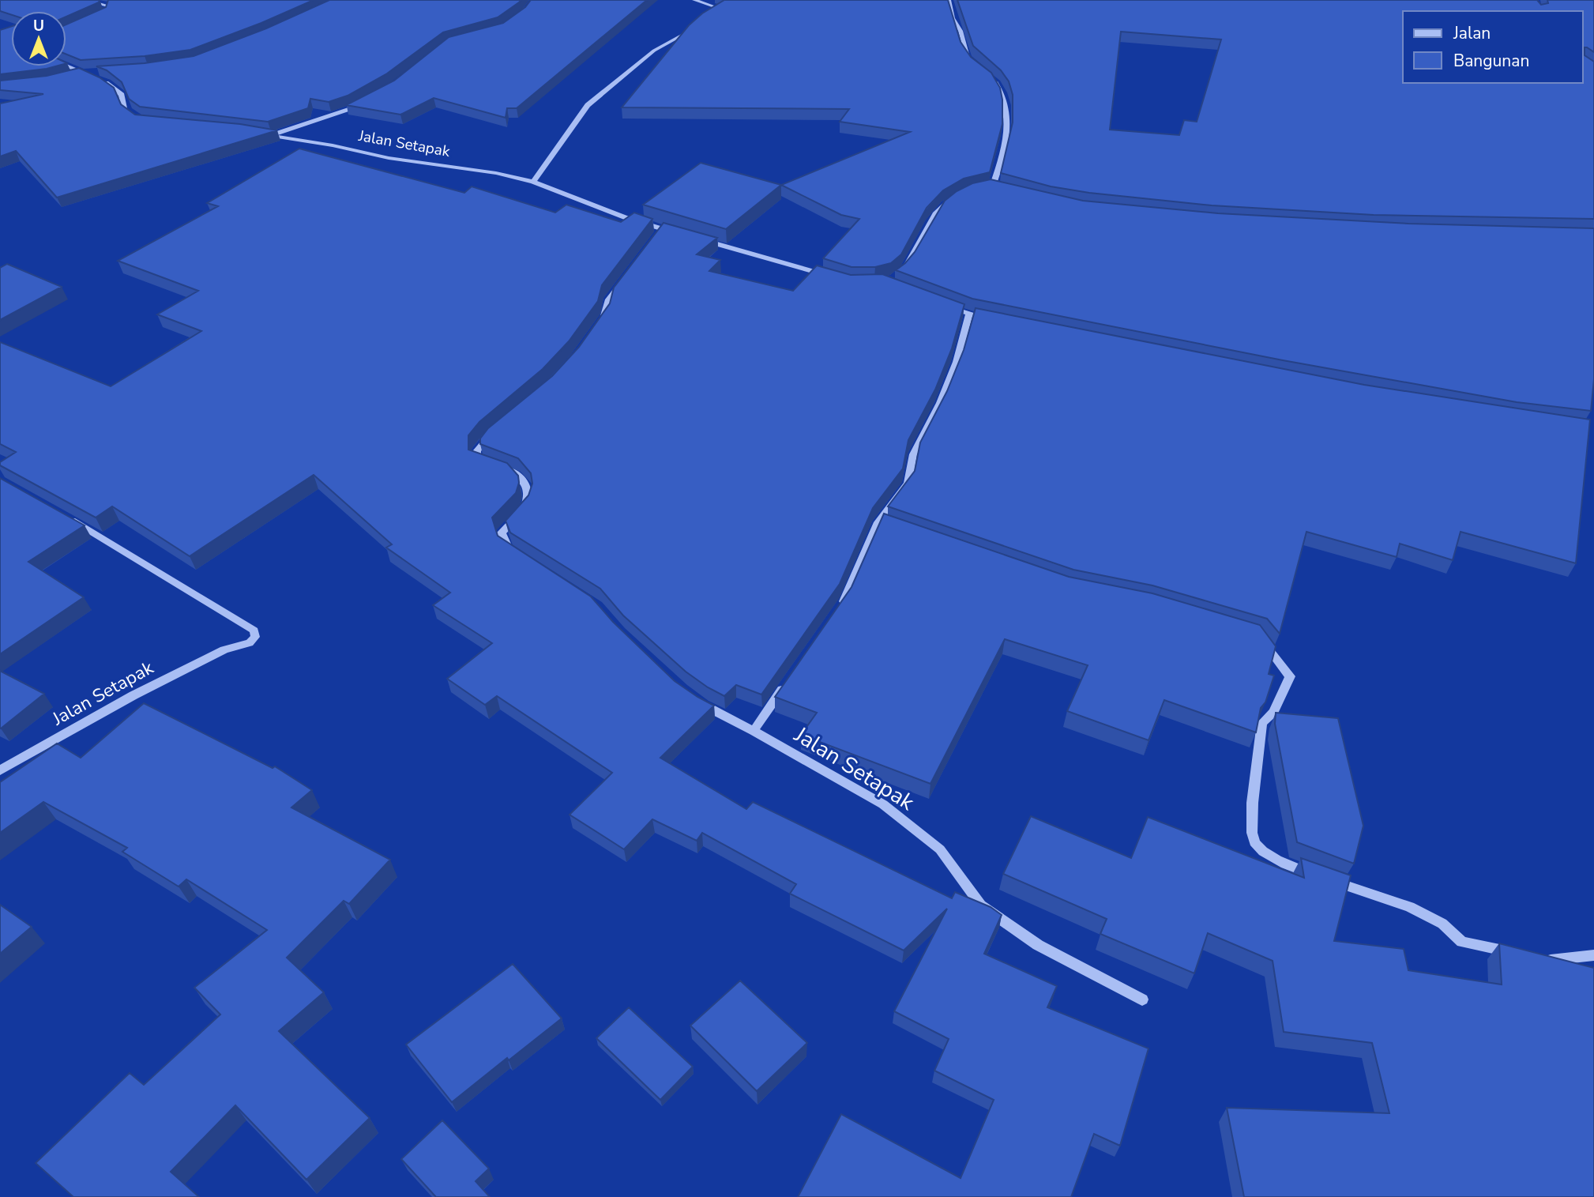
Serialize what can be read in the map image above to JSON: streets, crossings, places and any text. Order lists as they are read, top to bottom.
{
  "streets": {
    "street": ["Jalan Setapak"]
  },
  "legend": ["Jalan", "Bangunan"],
  "north": "top"
}
